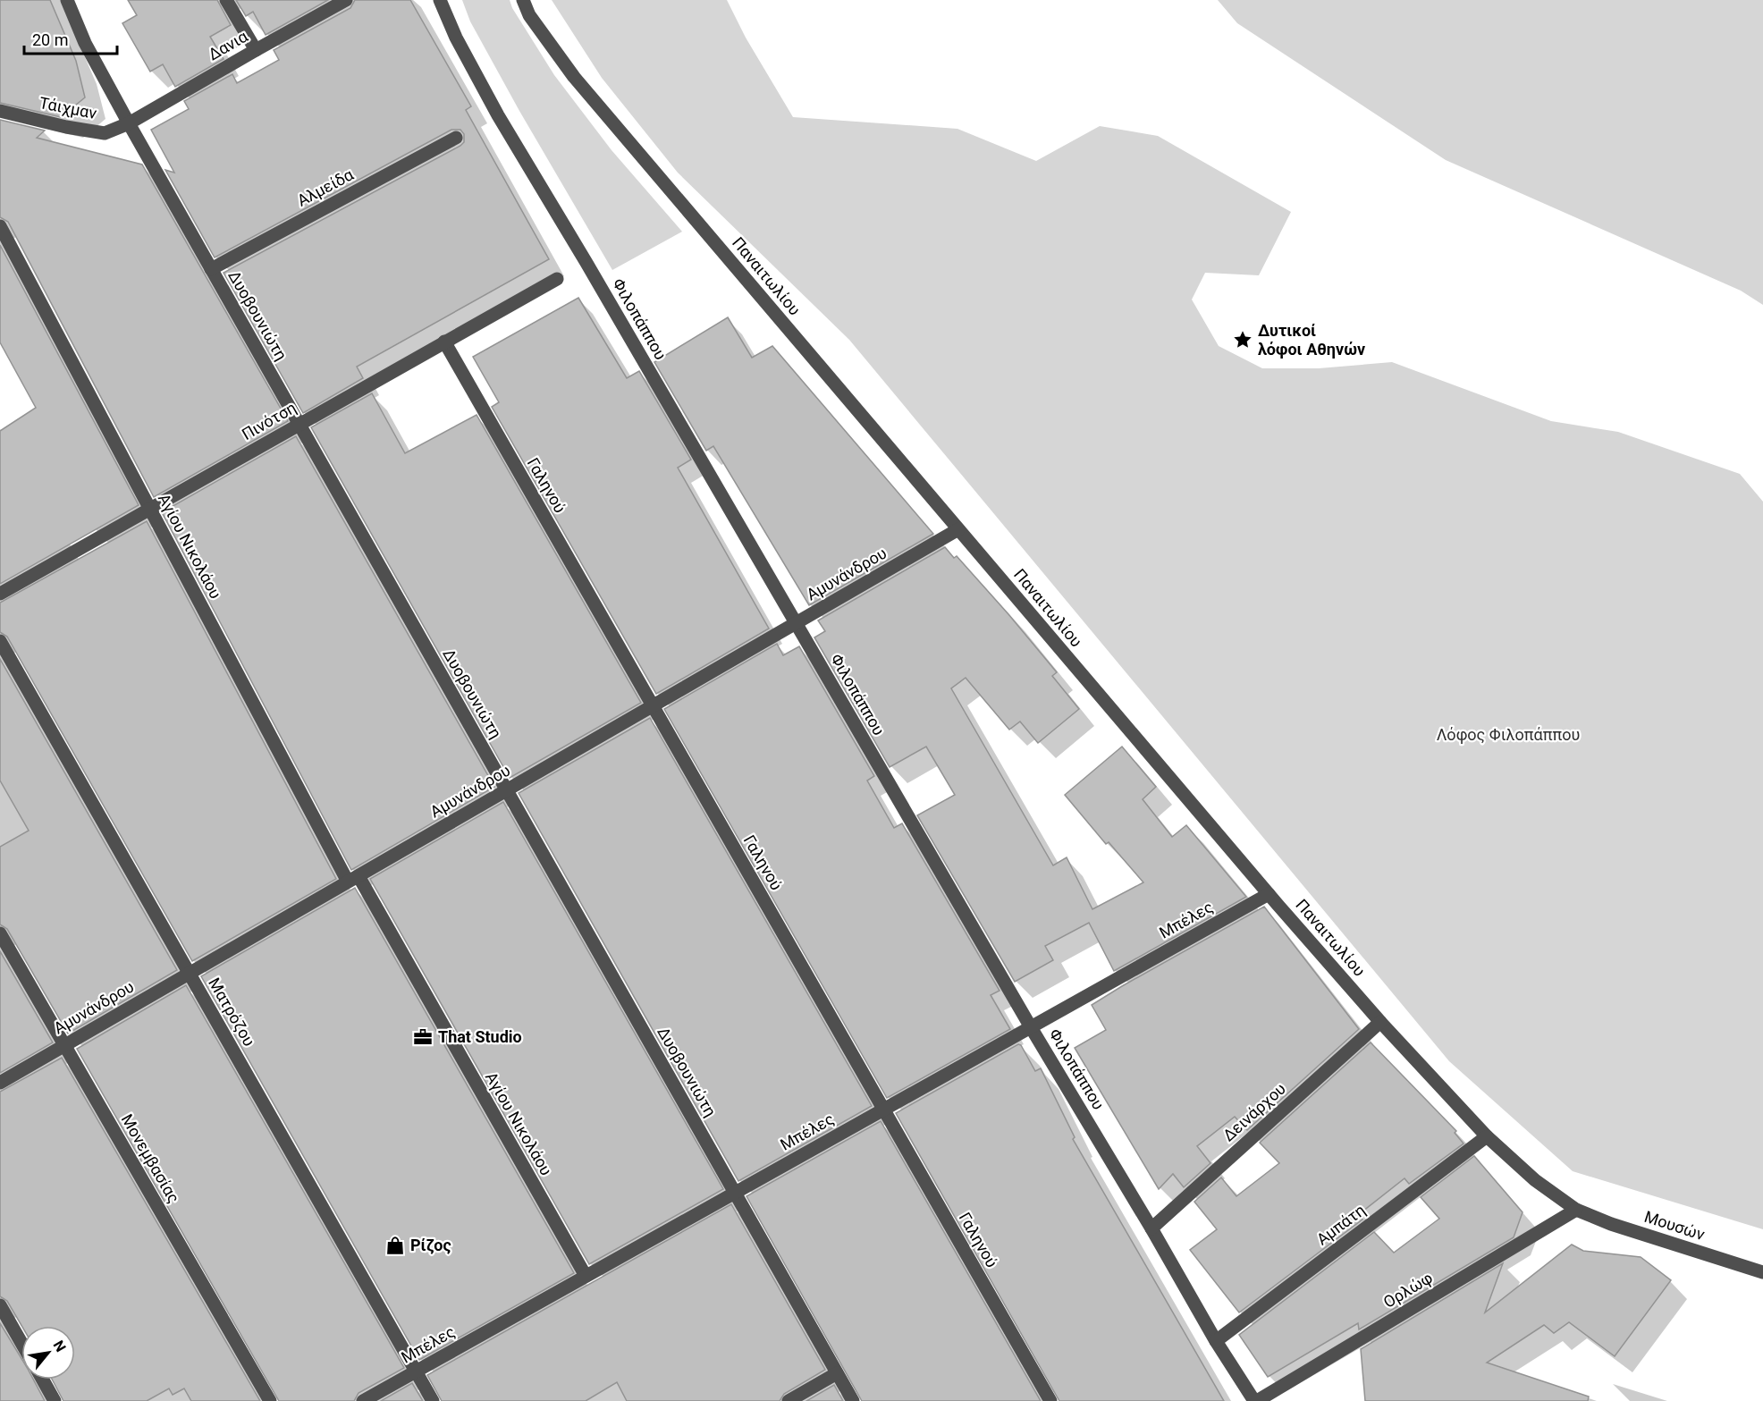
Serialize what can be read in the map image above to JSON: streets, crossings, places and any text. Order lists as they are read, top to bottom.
{
  "streets": {
    "street": [
      "Δανια",
      "Τάιχμαν",
      "Αλμείδα",
      "Παναιτωλίου",
      "Δυοβουνιώτη",
      "Φιλοπάππου",
      "Πινότση",
      "Γαληνού",
      "Αγίου Νικολάου",
      "Αμυνάνδρου",
      "Μπέλες",
      "Ματρόζου",
      "Δεινάρχου",
      "Μονεμβασίας",
      "Αμπάτη",
      "Μουσών",
      "Ορλώφ"
    ]
  },
  "crossings": [
    ["Δανια", "Τάιχμαν"],
    ["Δανια", "Δυοβουνιώτη"],
    ["Τάιχμαν", "Δυοβουνιώτη"],
    ["Αλμείδα", "Δυοβουνιώτη"],
    ["Παναιτωλίου", "Αμυνάνδρου"],
    ["Παναιτωλίου", "Μπέλες"],
    ["Παναιτωλίου", "Δεινάρχου"],
    ["Παναιτωλίου", "Αμπάτη"],
    ["Παναιτωλίου", "Μουσών"],
    ["Παναιτωλίου", "Ορλώφ"],
    ["Δυοβουνιώτη", "Πινότση"],
    ["Δυοβουνιώτη", "Αμυνάνδρου"],
    ["Δυοβουνιώτη", "Μπέλες"],
    ["Φιλοπάππου", "Αμυνάνδρου"],
    ["Φιλοπάππου", "Μπέλες"],
    ["Φιλοπάππου", "Δεινάρχου"],
    ["Φιλοπάππου", "Αμπάτη"],
    ["Φιλοπάππου", "Ορλώφ"],
    ["Πινότση", "Γαληνού"],
    ["Πινότση", "Αγίου Νικολάου"],
    ["Γαληνού", "Αμυνάνδρου"],
    ["Γαληνού", "Μπέλες"],
    ["Αγίου Νικολάου", "Αμυνάνδρου"],
    ["Αγίου Νικολάου", "Μπέλες"],
    ["Αμυνάνδρου", "Ματρόζου"],
    ["Αμυνάνδρου", "Μονεμβασίας"],
    ["Μπέλες", "Ματρόζου"],
    ["Μουσών", "Ορλώφ"]
  ],
  "parks": ["Λόφος Φιλοπάππου"],
  "places": {
    "place": ["Δυτικοί λόφοι Αθηνών"],
    "office": ["That Studio"],
    "shop": ["Ρίζος"]
  },
  "scale_bar": "20 m",
  "north": "top right"
}
